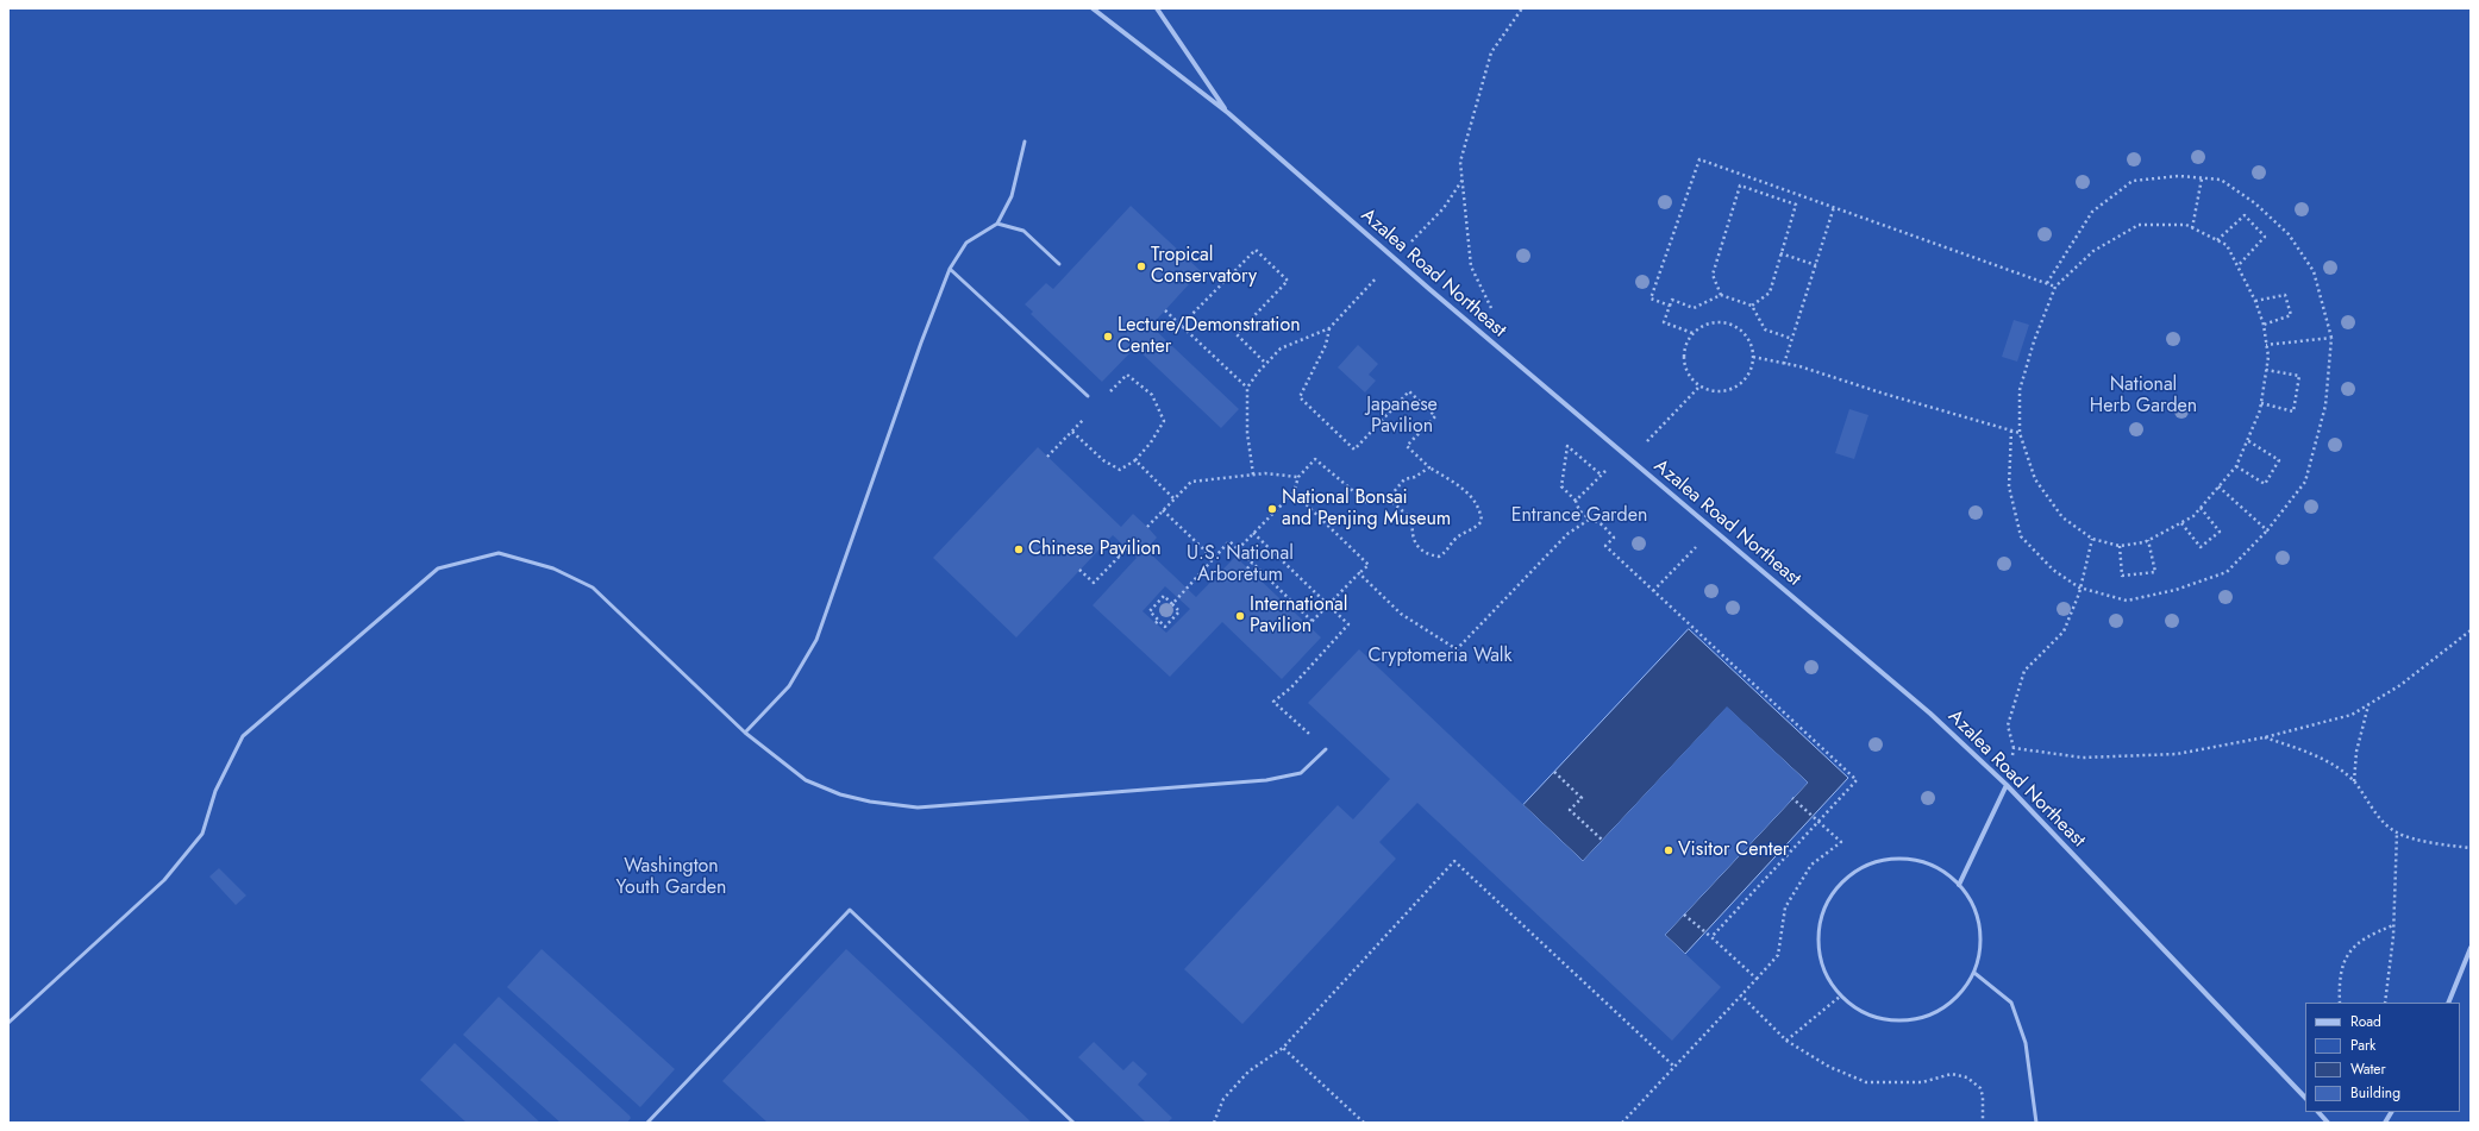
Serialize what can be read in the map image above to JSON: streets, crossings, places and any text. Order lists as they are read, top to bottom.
{
  "streets": {
    "street": ["Azalea Road Northeast"]
  },
  "parks": [
    "National Herb Garden",
    "Japanese Pavilion",
    "Entrance Garden",
    "U.S. National Arboretum",
    "Cryptomeria Walk",
    "Washington Youth Garden"
  ],
  "places": [
    "Tropical Conservatory",
    "Lecture/Demonstration Center",
    "National Bonsai and Penjing Museum",
    "Chinese Pavilion",
    "International Pavilion",
    "Visitor Center"
  ],
  "legend": [
    "Road",
    "Park",
    "Water",
    "Building"
  ]
}
